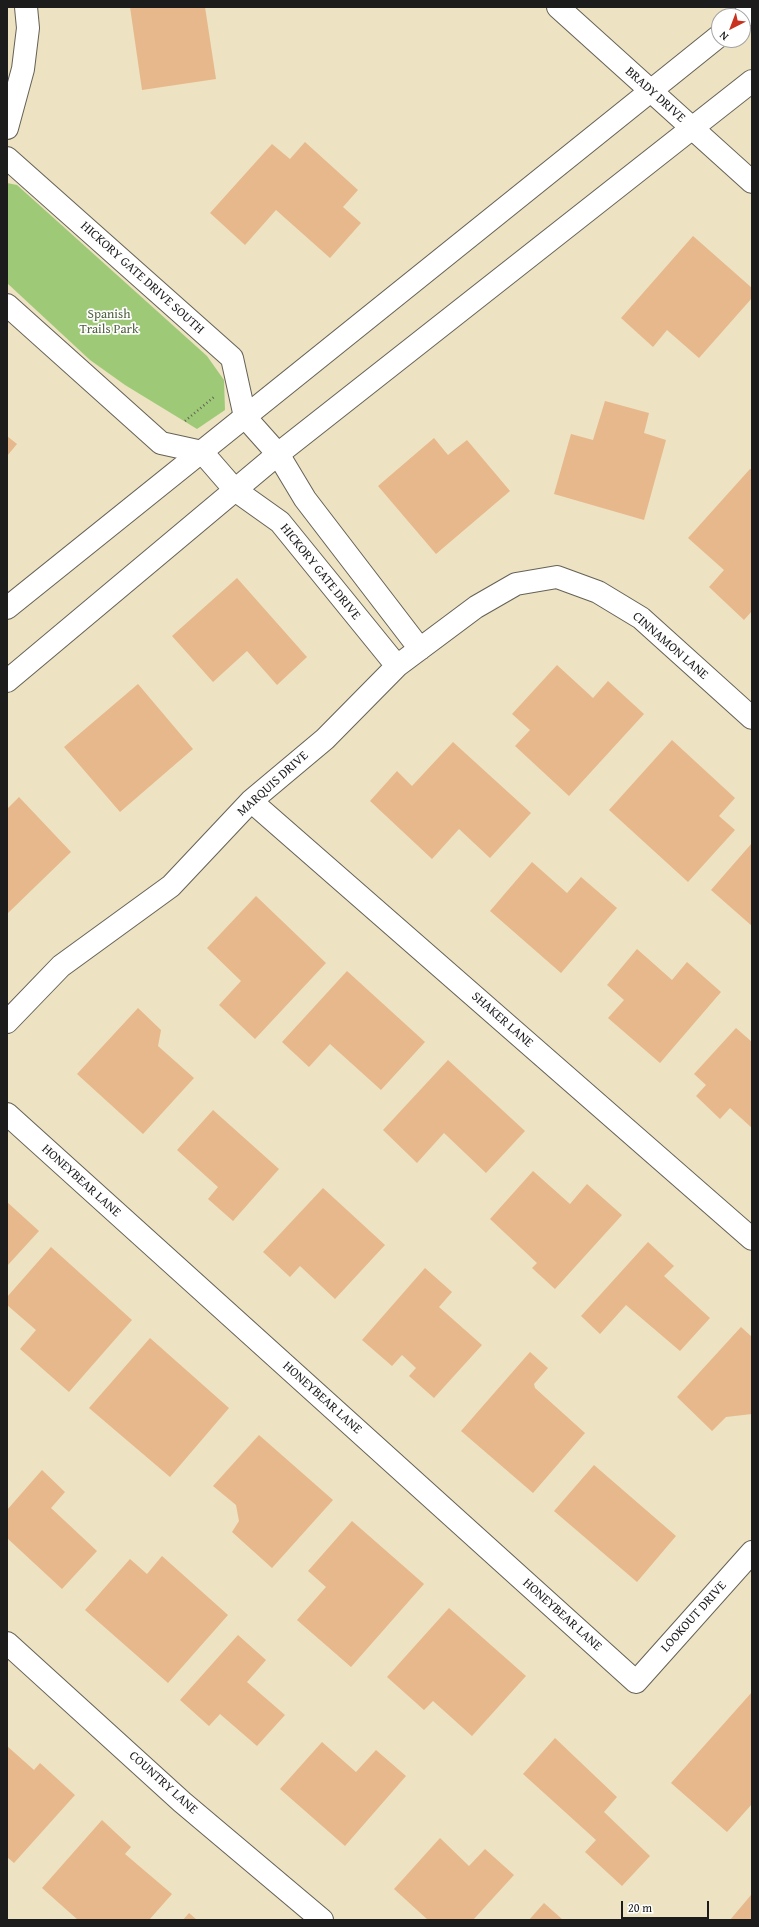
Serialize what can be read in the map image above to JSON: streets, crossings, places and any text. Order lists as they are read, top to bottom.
{
  "streets": {
    "street": [
      "BRADY DRIVE",
      "HICKORY GATE DRIVE SOUTH",
      "HICKORY GATE DRIVE",
      "CINNAMON LANE",
      "MARQUIS DRIVE",
      "SHAKER LANE",
      "HONEYBEAR LANE",
      "LOOKOUT DRIVE",
      "COUNTRY LANE"
    ]
  },
  "crossings": [
    ["HICKORY GATE DRIVE", "MARQUIS DRIVE"],
    ["CINNAMON LANE", "MARQUIS DRIVE"],
    ["MARQUIS DRIVE", "SHAKER LANE"],
    ["HONEYBEAR LANE", "LOOKOUT DRIVE"]
  ],
  "parks": ["Spanish Trails Park"],
  "scale_bar": "20 m",
  "north": "bottom left"
}
